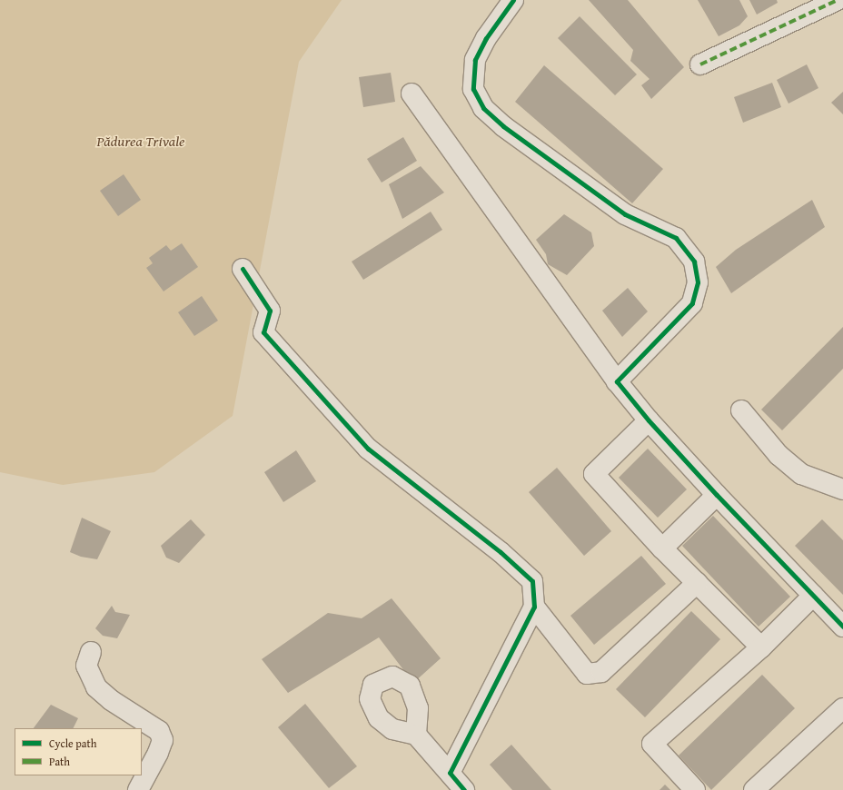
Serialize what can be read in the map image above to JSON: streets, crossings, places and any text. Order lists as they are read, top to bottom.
{
  "parks": ["Pădurea Trivale"],
  "legend": ["Cycle path", "Path"]
}
